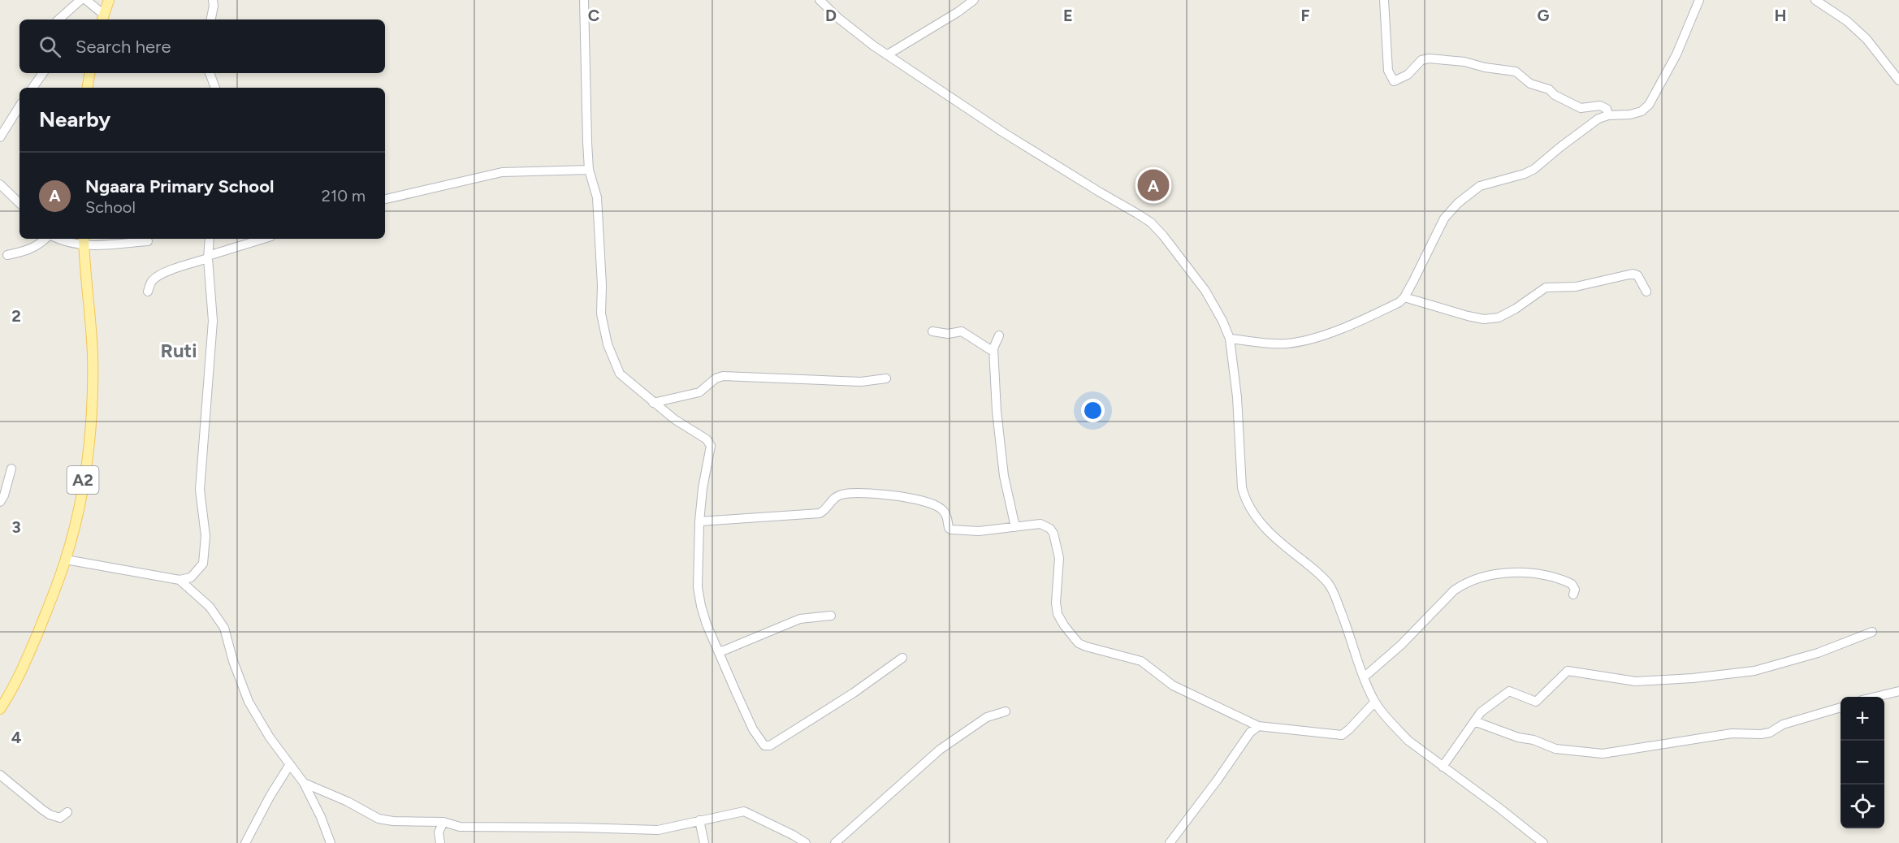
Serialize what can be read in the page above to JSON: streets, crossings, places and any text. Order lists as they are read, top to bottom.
{
  "streets": {
    "main road": ["A2"]
  },
  "districts": ["Ruti"],
  "page": {
    "search": "Search here",
    "heading": "Nearby",
    "list": [
      {
        "mark": "A",
        "name": "Ngaara Primary School",
        "note": "School",
        "value": "210 m"
      }
    ],
    "pins": "A",
    "map_buttons": ["+", "−"]
  },
  "grid": {
    "columns": [
      "C",
      "D",
      "E",
      "F",
      "G",
      "H"
    ],
    "rows": ["2", "3", "4"]
  }
}
